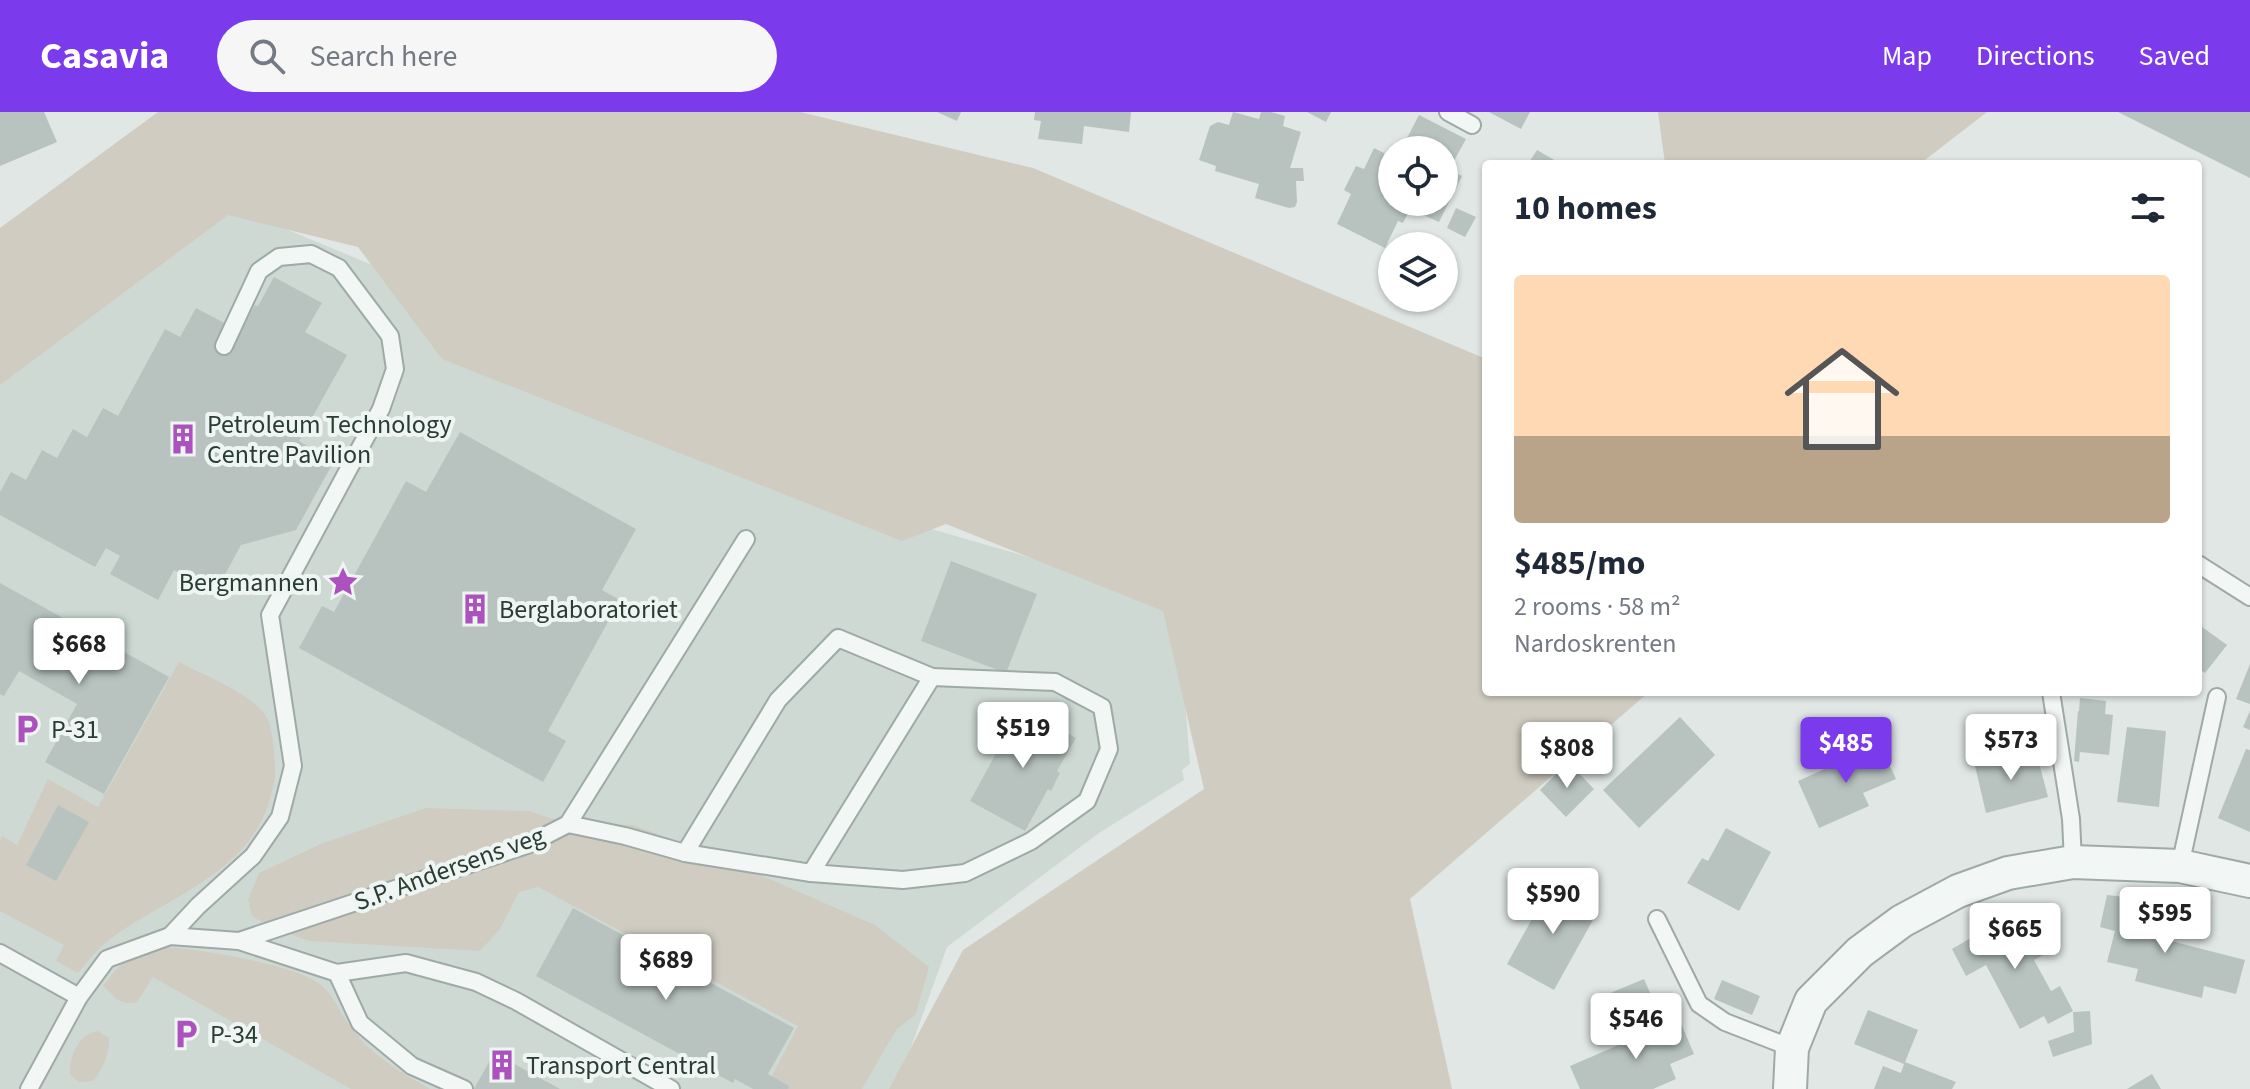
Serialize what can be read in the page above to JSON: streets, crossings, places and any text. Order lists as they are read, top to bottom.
{
  "streets": {
    "lane": ["S.P. Andersens veg"]
  },
  "places": {
    "building": ["Petroleum Technology Centre Pavilion", "Berglaboratoriet", "Transport Central"],
    "place": ["Bergmannen"],
    "parking": ["P-31", "P-34"]
  },
  "page": {
    "header": "Casavia",
    "search": "Search here",
    "nav": ["Map", "Directions", "Saved"],
    "heading": "10 homes",
    "list": [
      {
        "name": "$485/mo",
        "note": "2 rooms · 58 m² · Nardoskrenten"
      }
    ],
    "price": [
      "$668",
      "$519",
      "$573",
      "$485",
      "$808",
      "$590",
      "$595",
      "$665",
      "$689",
      "$546"
    ]
  }
}
